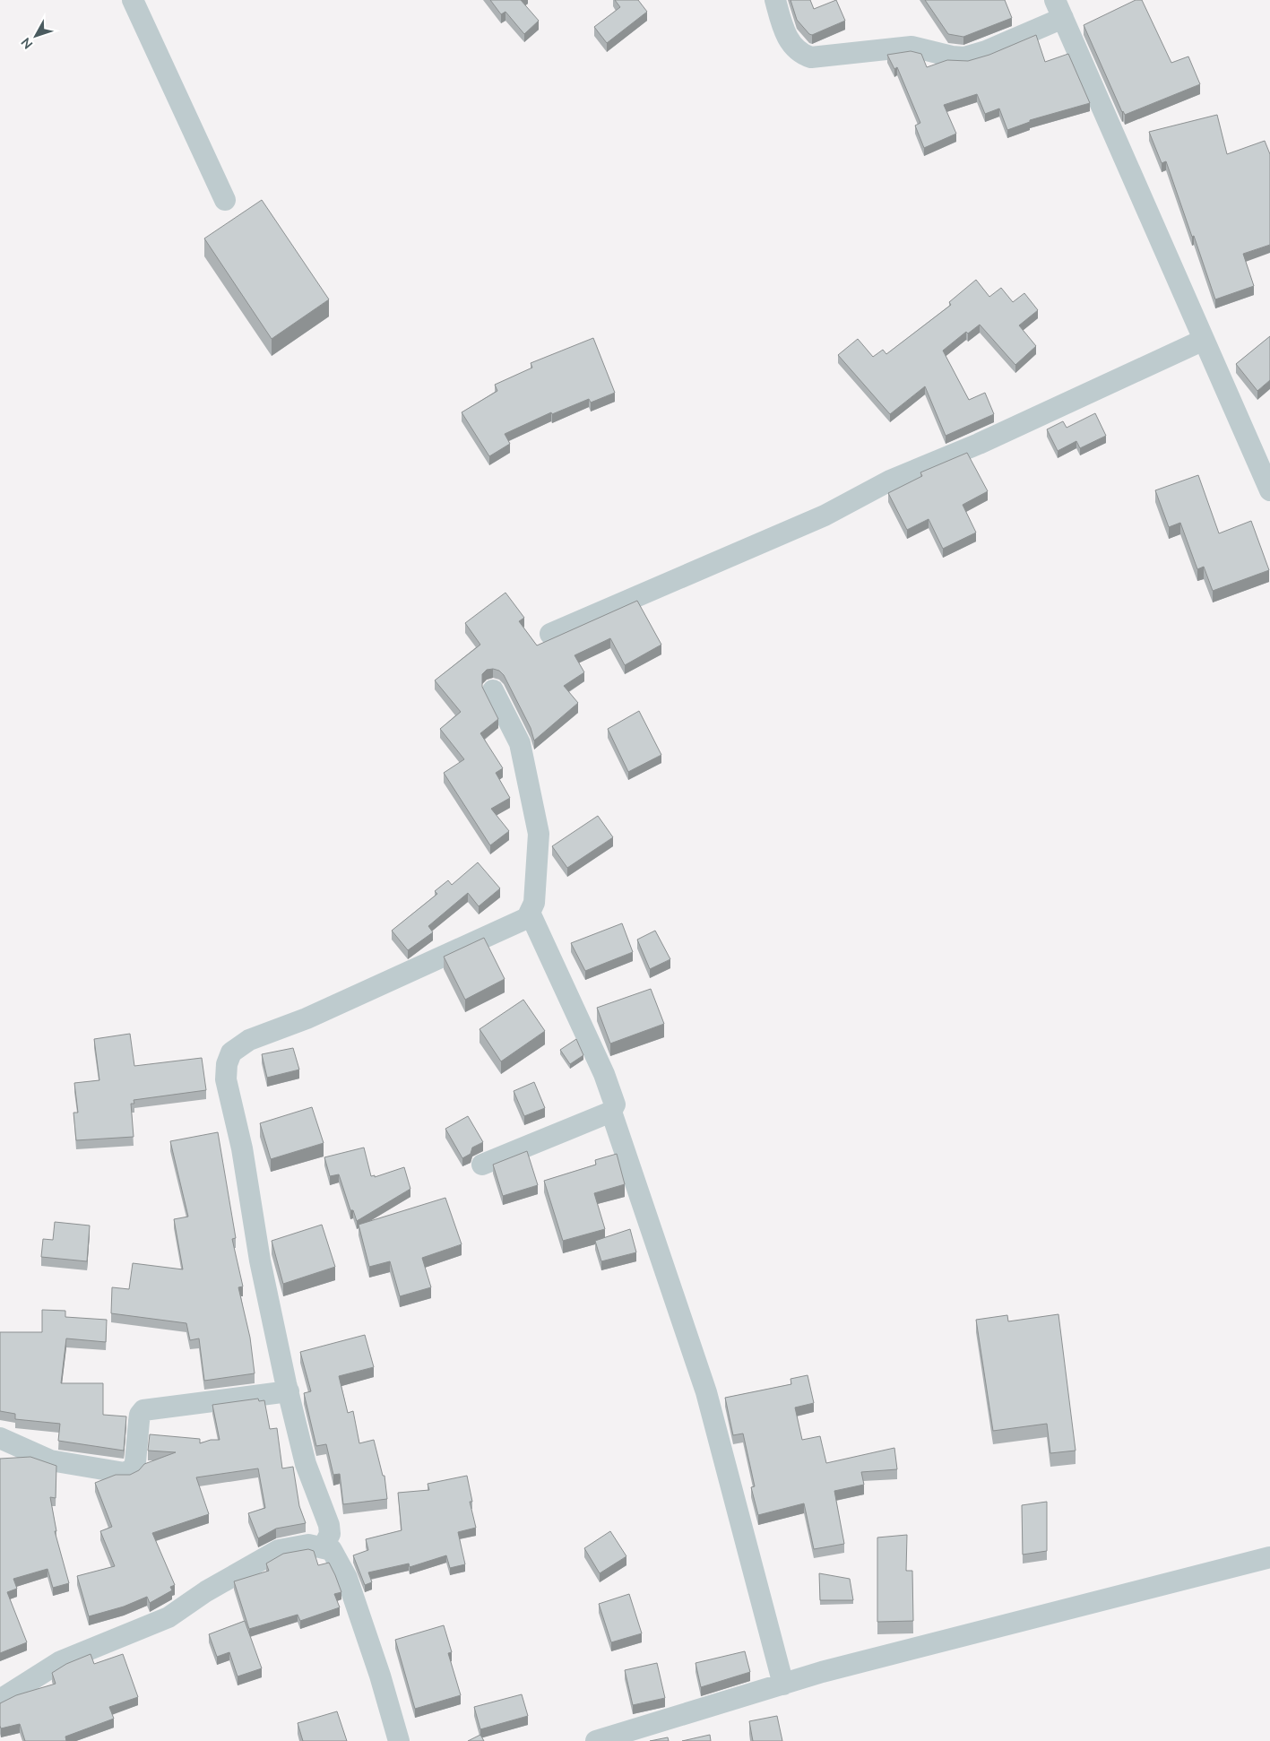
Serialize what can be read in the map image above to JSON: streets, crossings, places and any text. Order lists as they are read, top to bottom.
{
  "north": "bottom left"
}
